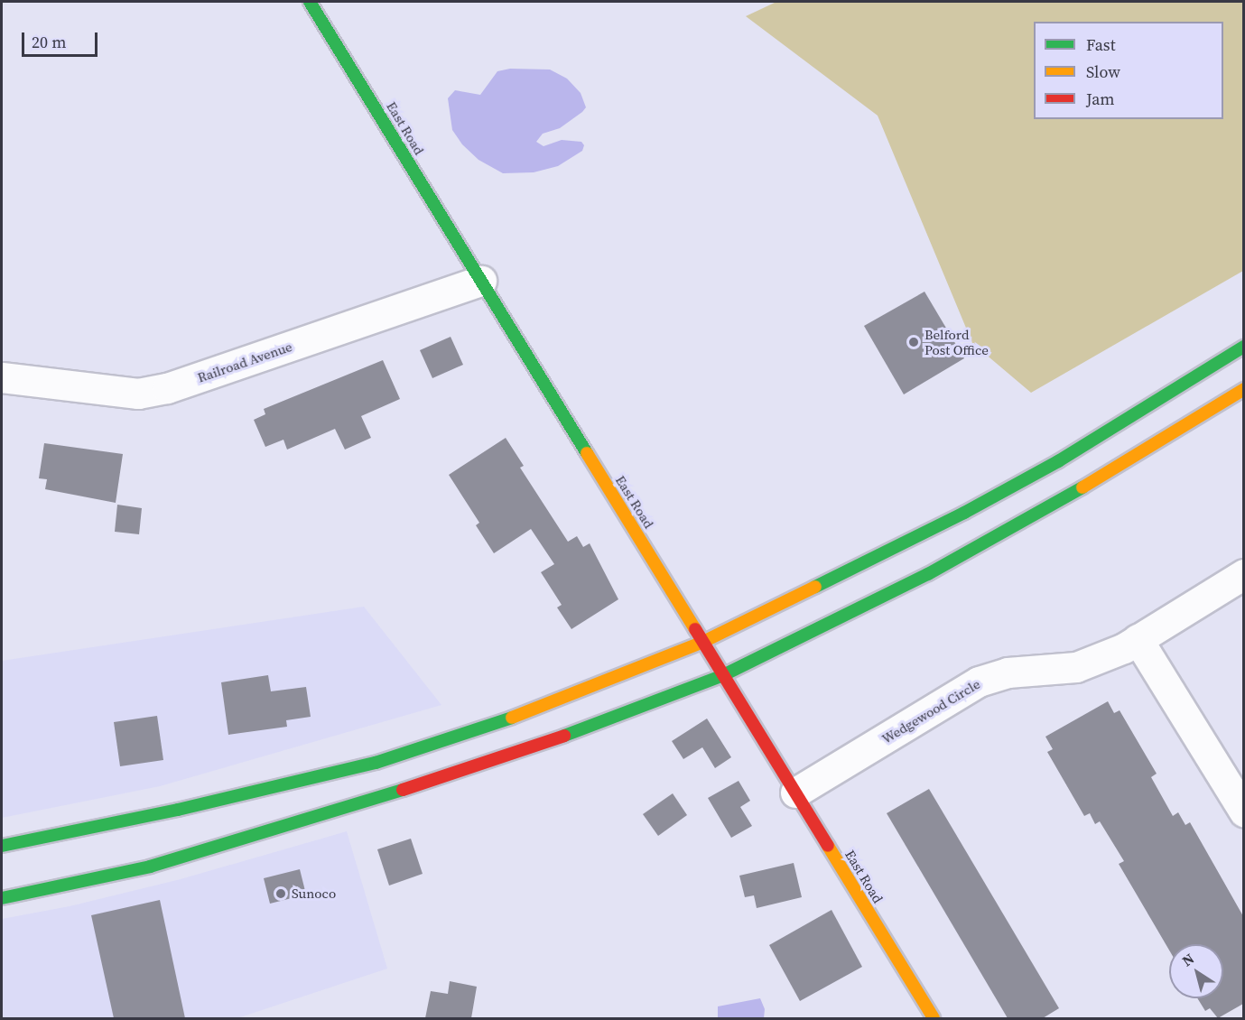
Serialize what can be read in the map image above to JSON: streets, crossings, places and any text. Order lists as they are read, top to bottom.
{
  "streets": {
    "main road": ["East Road"],
    "street": ["Railroad Avenue", "Wedgewood Circle"]
  },
  "crossings": [
    ["East Road", "Railroad Avenue"],
    ["East Road", "Wedgewood Circle"]
  ],
  "places": ["Belford Post Office", "Sunoco"],
  "legend": ["Fast", "Slow", "Jam"],
  "scale_bar": "20 m",
  "north": "top left"
}
